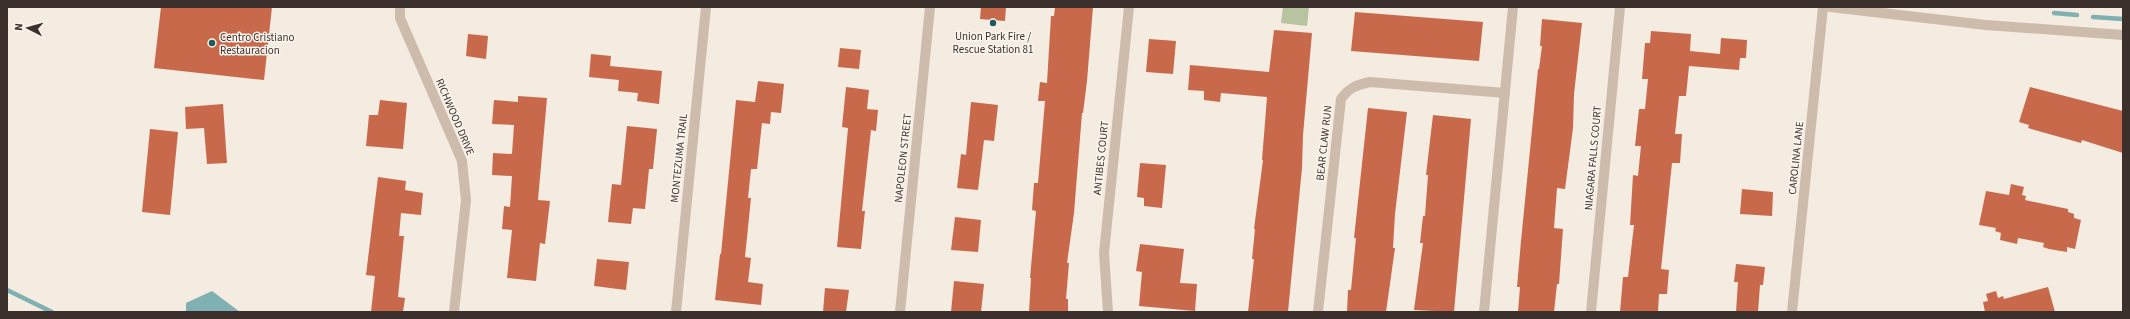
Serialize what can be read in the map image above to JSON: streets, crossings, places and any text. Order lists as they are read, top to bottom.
{
  "streets": {
    "street": [
      "RICHWOOD DRIVE",
      "BEAR CLAW RUN",
      "MONTEZUMA TRAIL",
      "NAPOLEON STREET",
      "ANTIBES COURT",
      "NIAGARA FALLS COURT",
      "CAROLINA LANE"
    ]
  },
  "places": ["Union Park Fire / Rescue Station 81", "Centro Cristiano Restauracion"],
  "north": "left"
}
